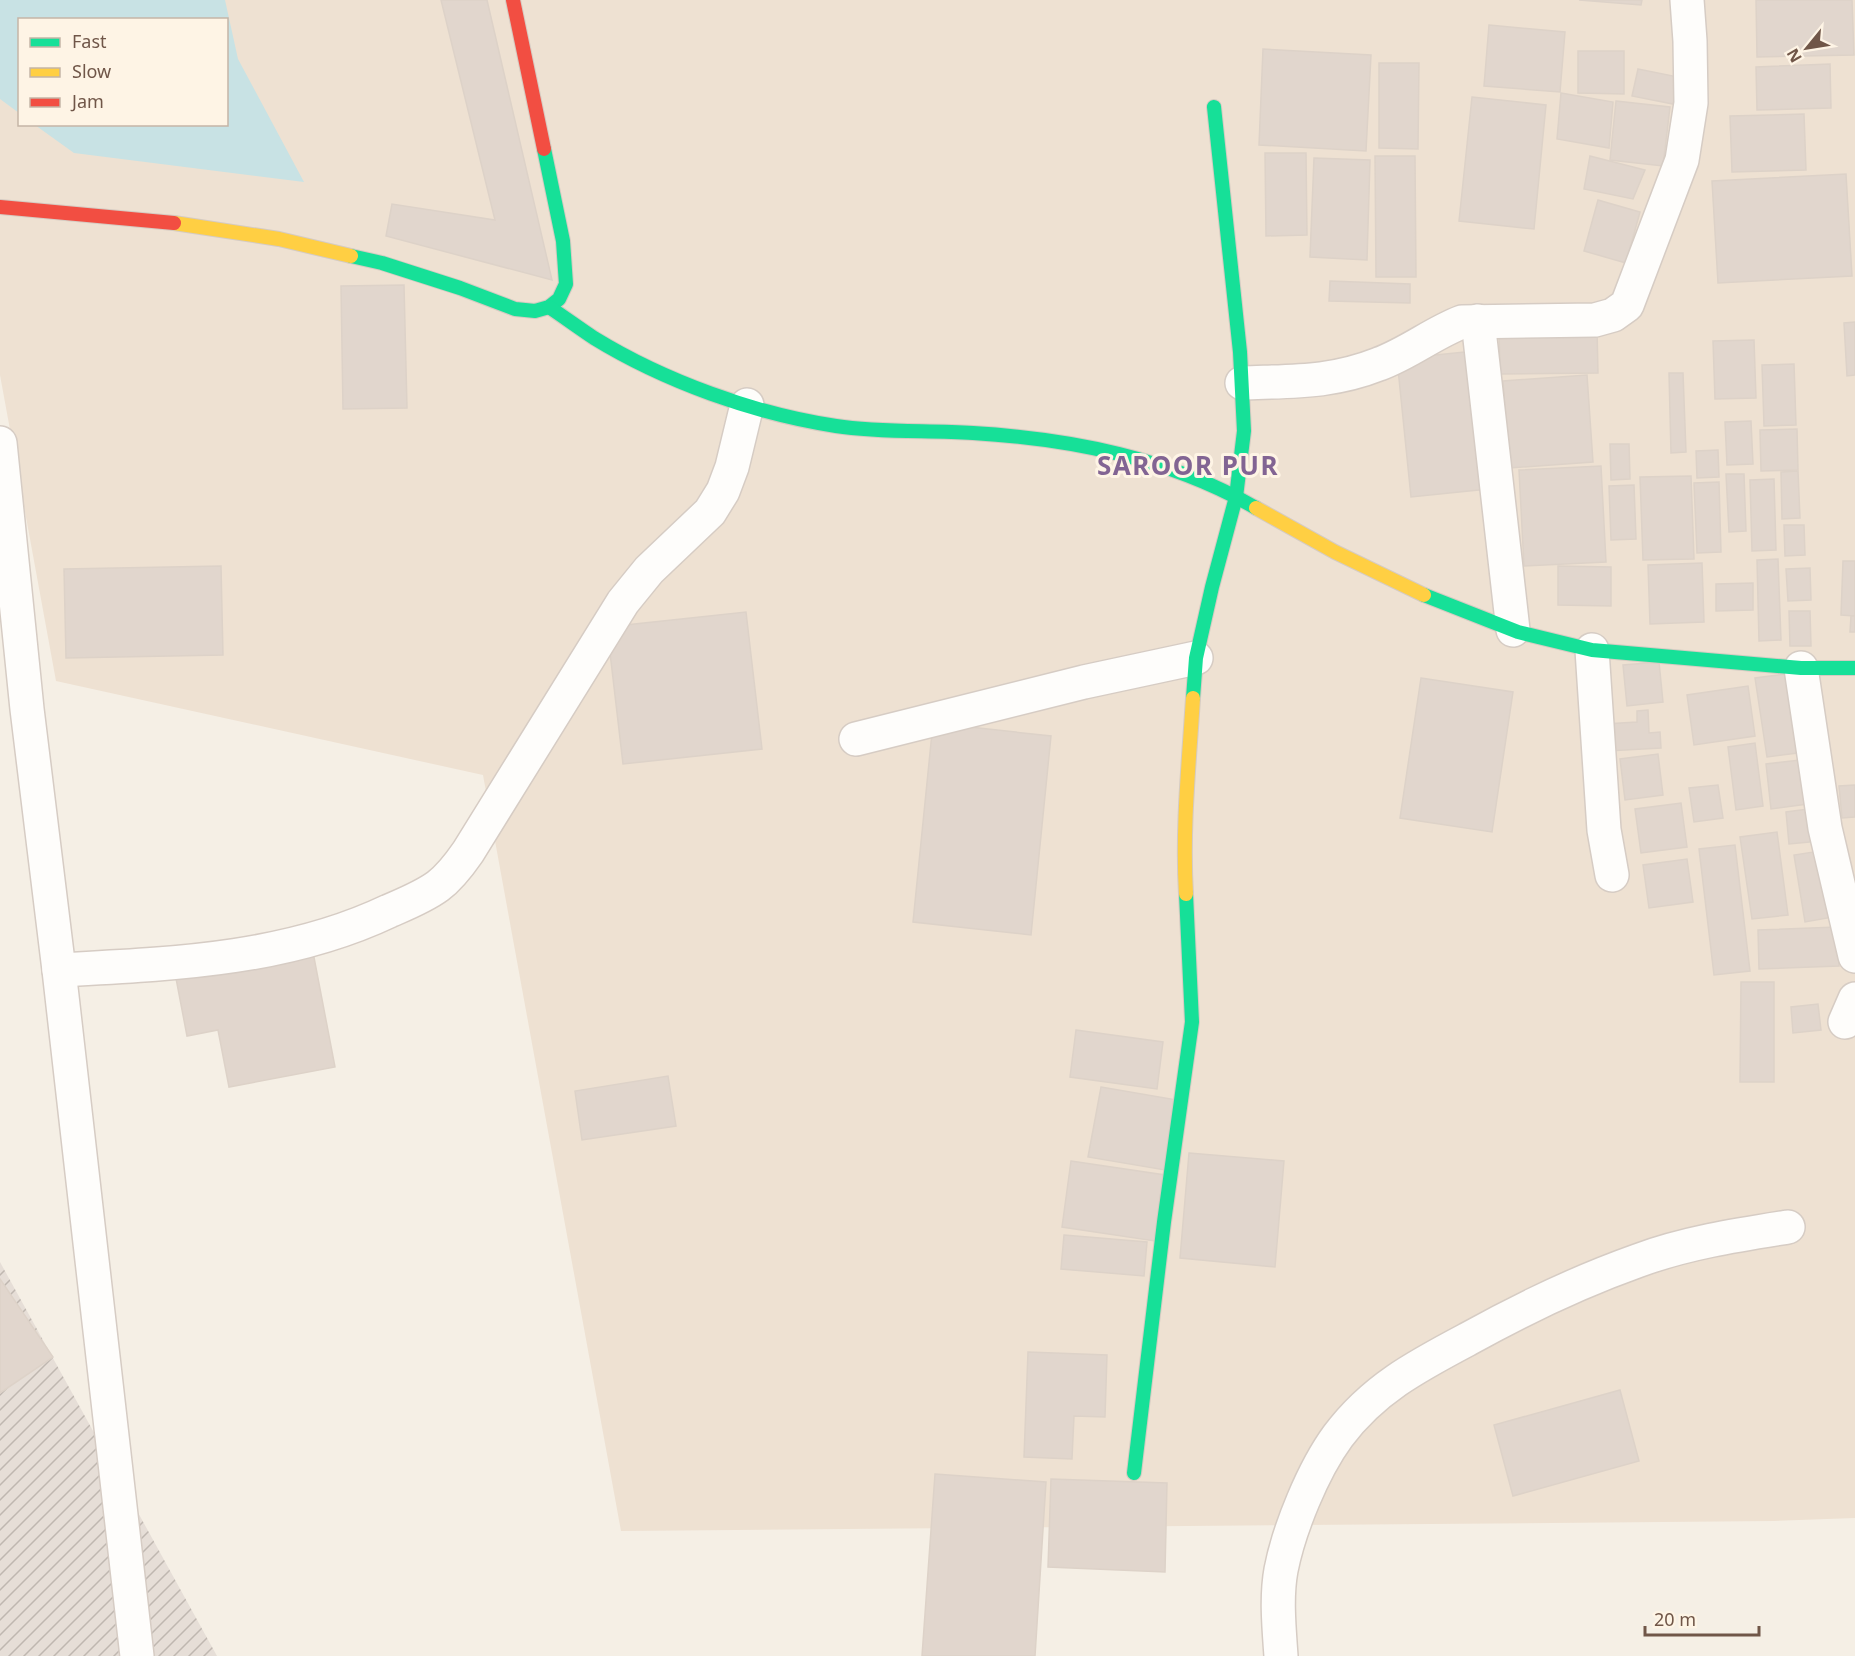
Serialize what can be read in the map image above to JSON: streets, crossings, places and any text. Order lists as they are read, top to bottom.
{
  "districts": ["SAROOR PUR"],
  "legend": ["Fast", "Slow", "Jam"],
  "scale_bar": "20 m",
  "north": "bottom left"
}
